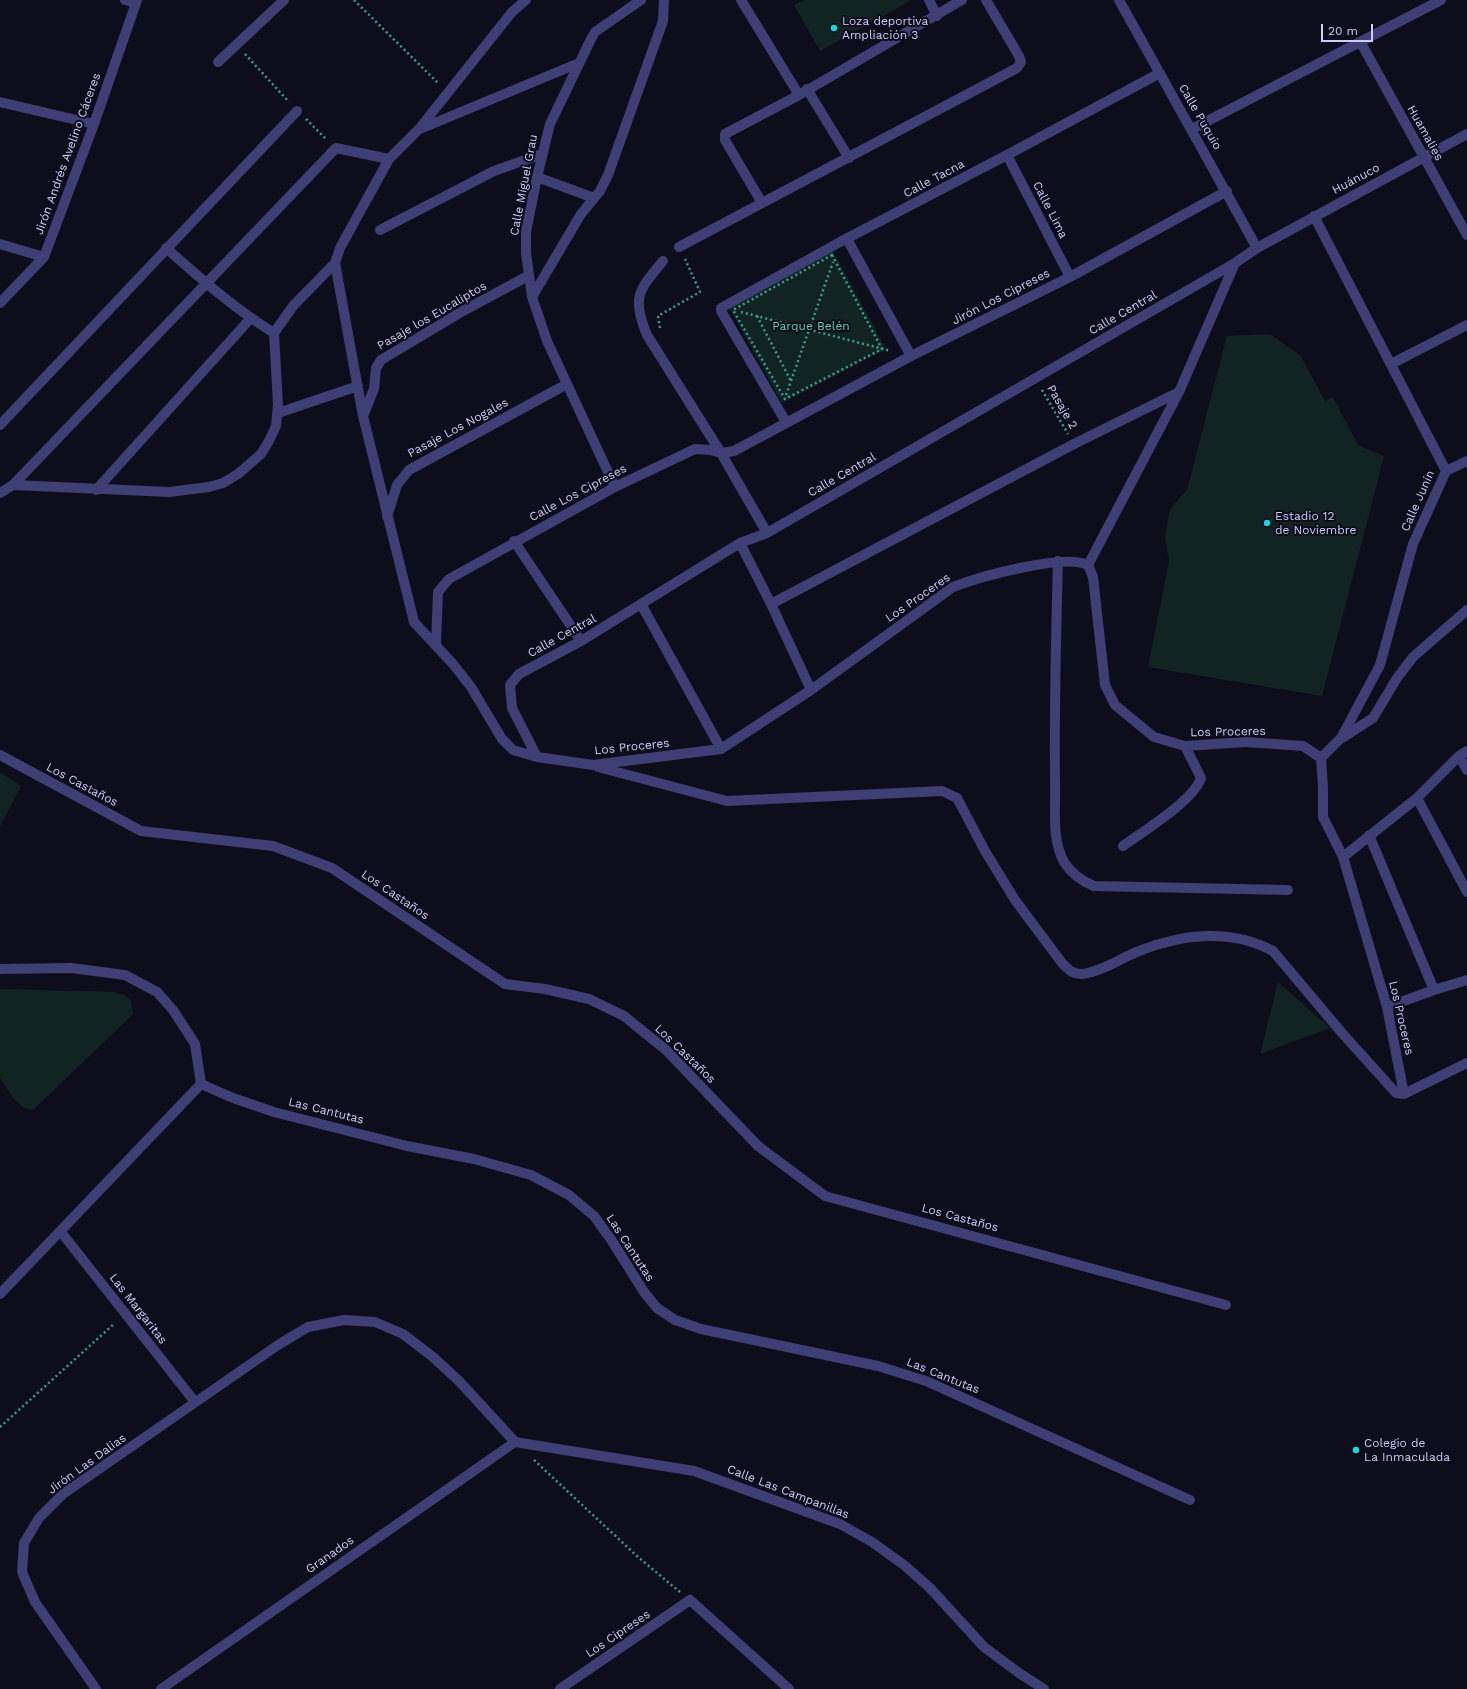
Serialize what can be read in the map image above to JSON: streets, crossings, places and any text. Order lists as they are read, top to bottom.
{
  "streets": {
    "street": [
      "Calle Puquio",
      "Huamalies",
      "Jirón Andrés Avelino Cáceres",
      "Calle Tacna",
      "Huánuco",
      "Calle Miguel Grau",
      "Calle Lima",
      "Jirón Los Cipreses",
      "Calle Central",
      "Pasaje los Eucaliptos",
      "Pasaje Los Nogales",
      "Calle Los Cipreses",
      "Calle Junín",
      "Los Proceres",
      "Los Castaños",
      "Las Cantutas",
      "Las Margaritas",
      "Jirón Las Dalias",
      "Calle Las Campanillas",
      "Granados",
      "Los Cipreses"
    ],
    "path": ["Pasaje 2"]
  },
  "crossings": [
    ["Calle Puquio", "Calle Tacna"],
    ["Calle Puquio", "Huánuco"],
    ["Calle Puquio", "Jirón Los Cipreses"],
    ["Calle Puquio", "Calle Central"],
    ["Huamalies", "Huánuco"],
    ["Calle Tacna", "Calle Lima"],
    ["Huánuco", "Calle Central"],
    ["Huánuco", "Calle Junín"],
    ["Calle Miguel Grau", "Pasaje los Eucaliptos"],
    ["Calle Miguel Grau", "Pasaje Los Nogales"],
    ["Calle Miguel Grau", "Calle Los Cipreses"],
    ["Calle Lima", "Jirón Los Cipreses"],
    ["Jirón Los Cipreses", "Calle Los Cipreses"],
    ["Calle Central", "Pasaje 2"],
    ["Calle Central", "Los Proceres"],
    ["Pasaje Los Nogales", "Los Proceres"],
    ["Calle Los Cipreses", "Los Proceres"],
    ["Calle Junín", "Los Proceres"],
    ["Las Margaritas", "Jirón Las Dalias"],
    ["Jirón Las Dalias", "Calle Las Campanillas"],
    ["Jirón Las Dalias", "Granados"],
    ["Calle Las Campanillas", "Granados"]
  ],
  "parks": ["Parque Belén"],
  "places": ["Loza deportiva Ampliación 3", "Estadio 12 de Noviembre", "Colegio de La Inmaculada"],
  "scale_bar": "20 m"
}
